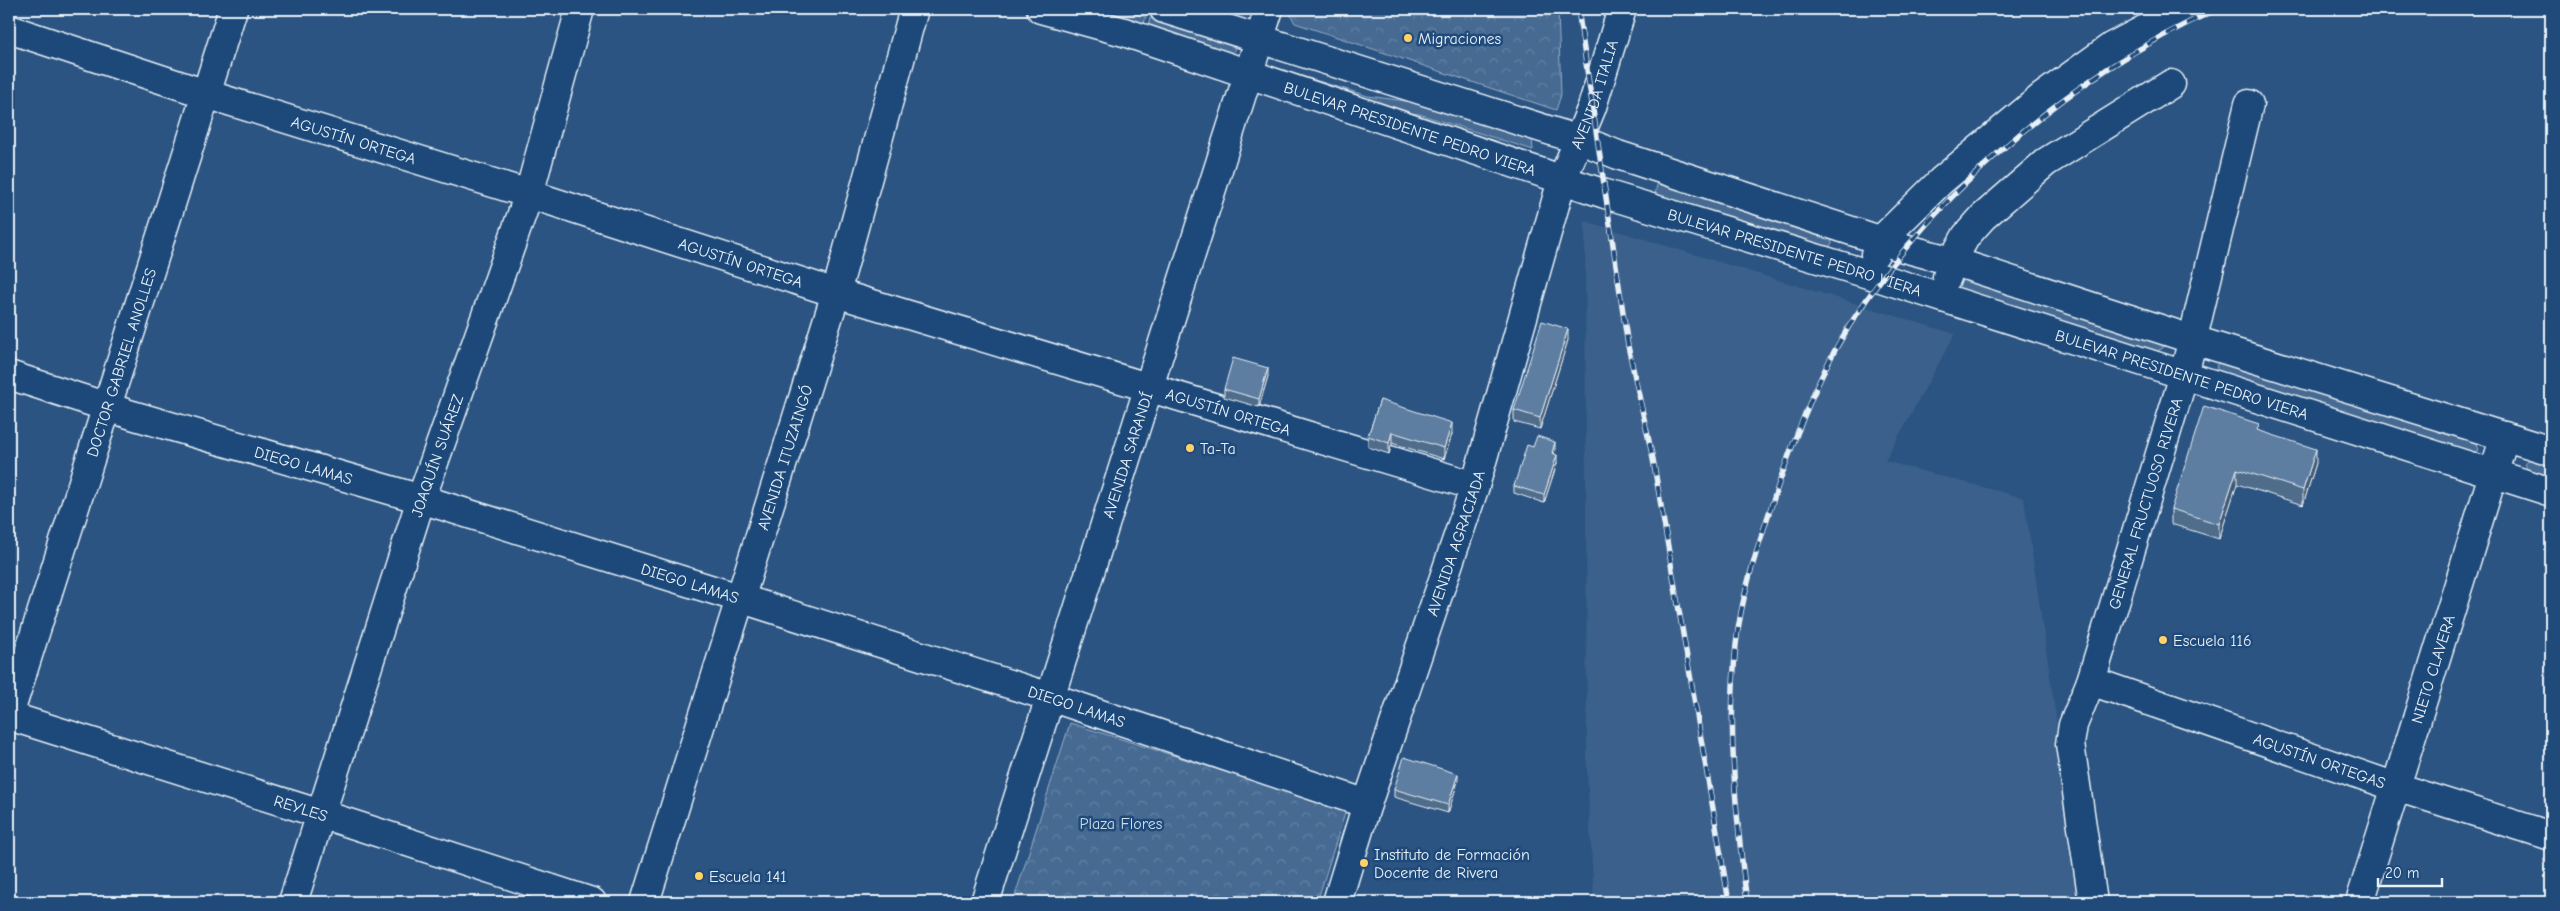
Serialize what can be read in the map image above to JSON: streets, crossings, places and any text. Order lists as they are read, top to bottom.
{
  "streets": {
    "street": [
      "AVENIDA ITALIA",
      "BULEVAR PRESIDENTE PEDRO VIERA",
      "AGUSTÍN ORTEGA",
      "DOCTOR GABRIEL ANOLLES",
      "JOAQUÍN SUÁREZ",
      "AVENIDA SARANDÍ",
      "AVENIDA ITUZAINGÓ",
      "DIEGO LAMAS",
      "GENERAL FRUCTUOSO RIVERA",
      "AVENIDA AGRACIADA",
      "NIETO CLAVERA",
      "AGUSTÍN ORTEGAS",
      "REYLES"
    ]
  },
  "crossings": [
    ["AVENIDA ITALIA", "BULEVAR PRESIDENTE PEDRO VIERA"],
    ["AVENIDA ITALIA", "AVENIDA AGRACIADA"],
    ["BULEVAR PRESIDENTE PEDRO VIERA", "AVENIDA SARANDÍ"],
    ["BULEVAR PRESIDENTE PEDRO VIERA", "GENERAL FRUCTUOSO RIVERA"],
    ["BULEVAR PRESIDENTE PEDRO VIERA", "AVENIDA AGRACIADA"],
    ["BULEVAR PRESIDENTE PEDRO VIERA", "NIETO CLAVERA"],
    ["AGUSTÍN ORTEGA", "DOCTOR GABRIEL ANOLLES"],
    ["AGUSTÍN ORTEGA", "JOAQUÍN SUÁREZ"],
    ["AGUSTÍN ORTEGA", "AVENIDA SARANDÍ"],
    ["AGUSTÍN ORTEGA", "AVENIDA ITUZAINGÓ"],
    ["AGUSTÍN ORTEGA", "AVENIDA AGRACIADA"],
    ["DOCTOR GABRIEL ANOLLES", "DIEGO LAMAS"],
    ["DOCTOR GABRIEL ANOLLES", "REYLES"],
    ["JOAQUÍN SUÁREZ", "DIEGO LAMAS"],
    ["JOAQUÍN SUÁREZ", "REYLES"],
    ["AVENIDA SARANDÍ", "DIEGO LAMAS"],
    ["AVENIDA ITUZAINGÓ", "DIEGO LAMAS"],
    ["DIEGO LAMAS", "AVENIDA AGRACIADA"],
    ["GENERAL FRUCTUOSO RIVERA", "AGUSTÍN ORTEGAS"],
    ["NIETO CLAVERA", "AGUSTÍN ORTEGAS"]
  ],
  "parks": ["Plaza Flores"],
  "places": [
    "Migraciones",
    "Ta-Ta",
    "Escuela 116",
    "Instituto de Formación Docente de Rivera",
    "Escuela 141"
  ],
  "scale_bar": "20 m"
}
